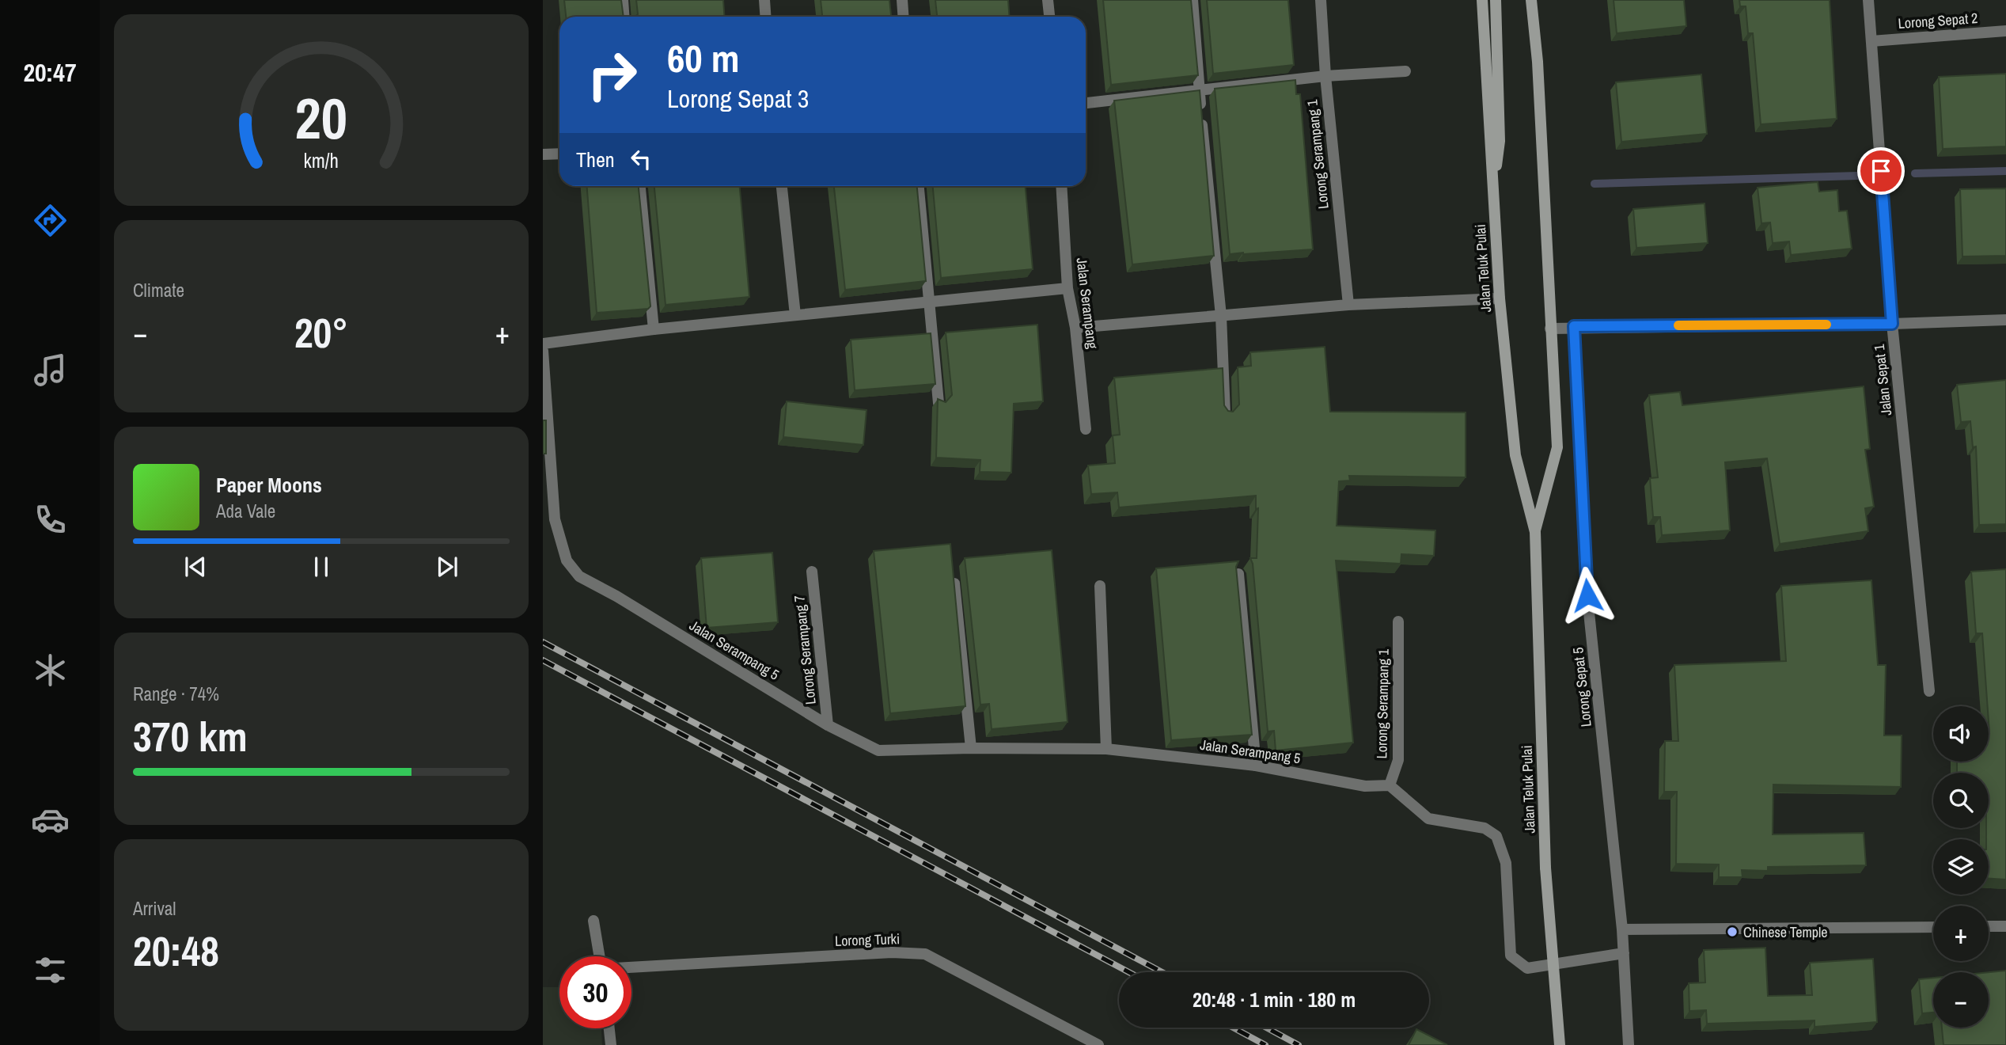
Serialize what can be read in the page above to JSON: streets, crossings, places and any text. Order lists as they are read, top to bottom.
{
  "streets": {
    "main road": ["Jalan Teluk Pulai"],
    "street": [
      "Lorong Sepat 2",
      "Lorong Serampang 1",
      "Jalan Serampang",
      "Jalan Sepat 1",
      "Jalan Serampang 5",
      "Lorong Serampang 7",
      "Lorong Sepat 5",
      "Lorong Turki"
    ]
  },
  "crossings": [
    ["Lorong Sepat 2", "Jalan Sepat 1"],
    ["Lorong Serampang 1", "Jalan Serampang 5"],
    ["Jalan Serampang 5", "Lorong Serampang 7"]
  ],
  "places": ["Chinese Temple"],
  "page": {
    "tabs": "20:47",
    "turn": ["60 m", "Lorong Sepat 3"],
    "then": "Then",
    "tile": [
      "Climate",
      ["Range · 74%", "370 km"],
      ["Arrival", "20:48"]
    ],
    "heat": ["−", "20°", "+"],
    "song": ["Paper Moons", "Ada Vale"],
    "map_buttons": ["+", "−"],
    "limit": "30",
    "trip": "20:48 · 1 min · 180 m",
    "gauge": ["20", "km/h"]
  }
}
